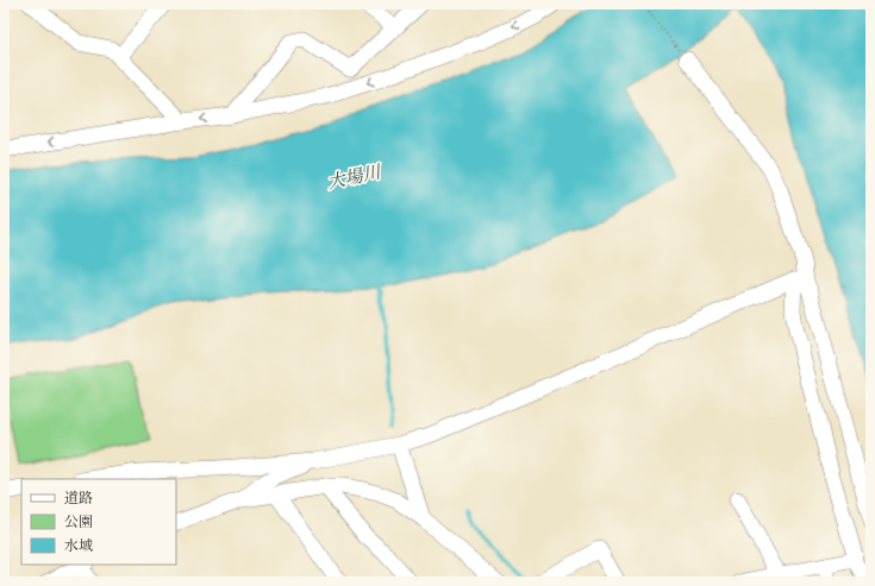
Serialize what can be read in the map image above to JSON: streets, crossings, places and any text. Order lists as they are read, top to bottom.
{
  "water": ["大場川"],
  "legend": ["道路", "公園", "水域"]
}
